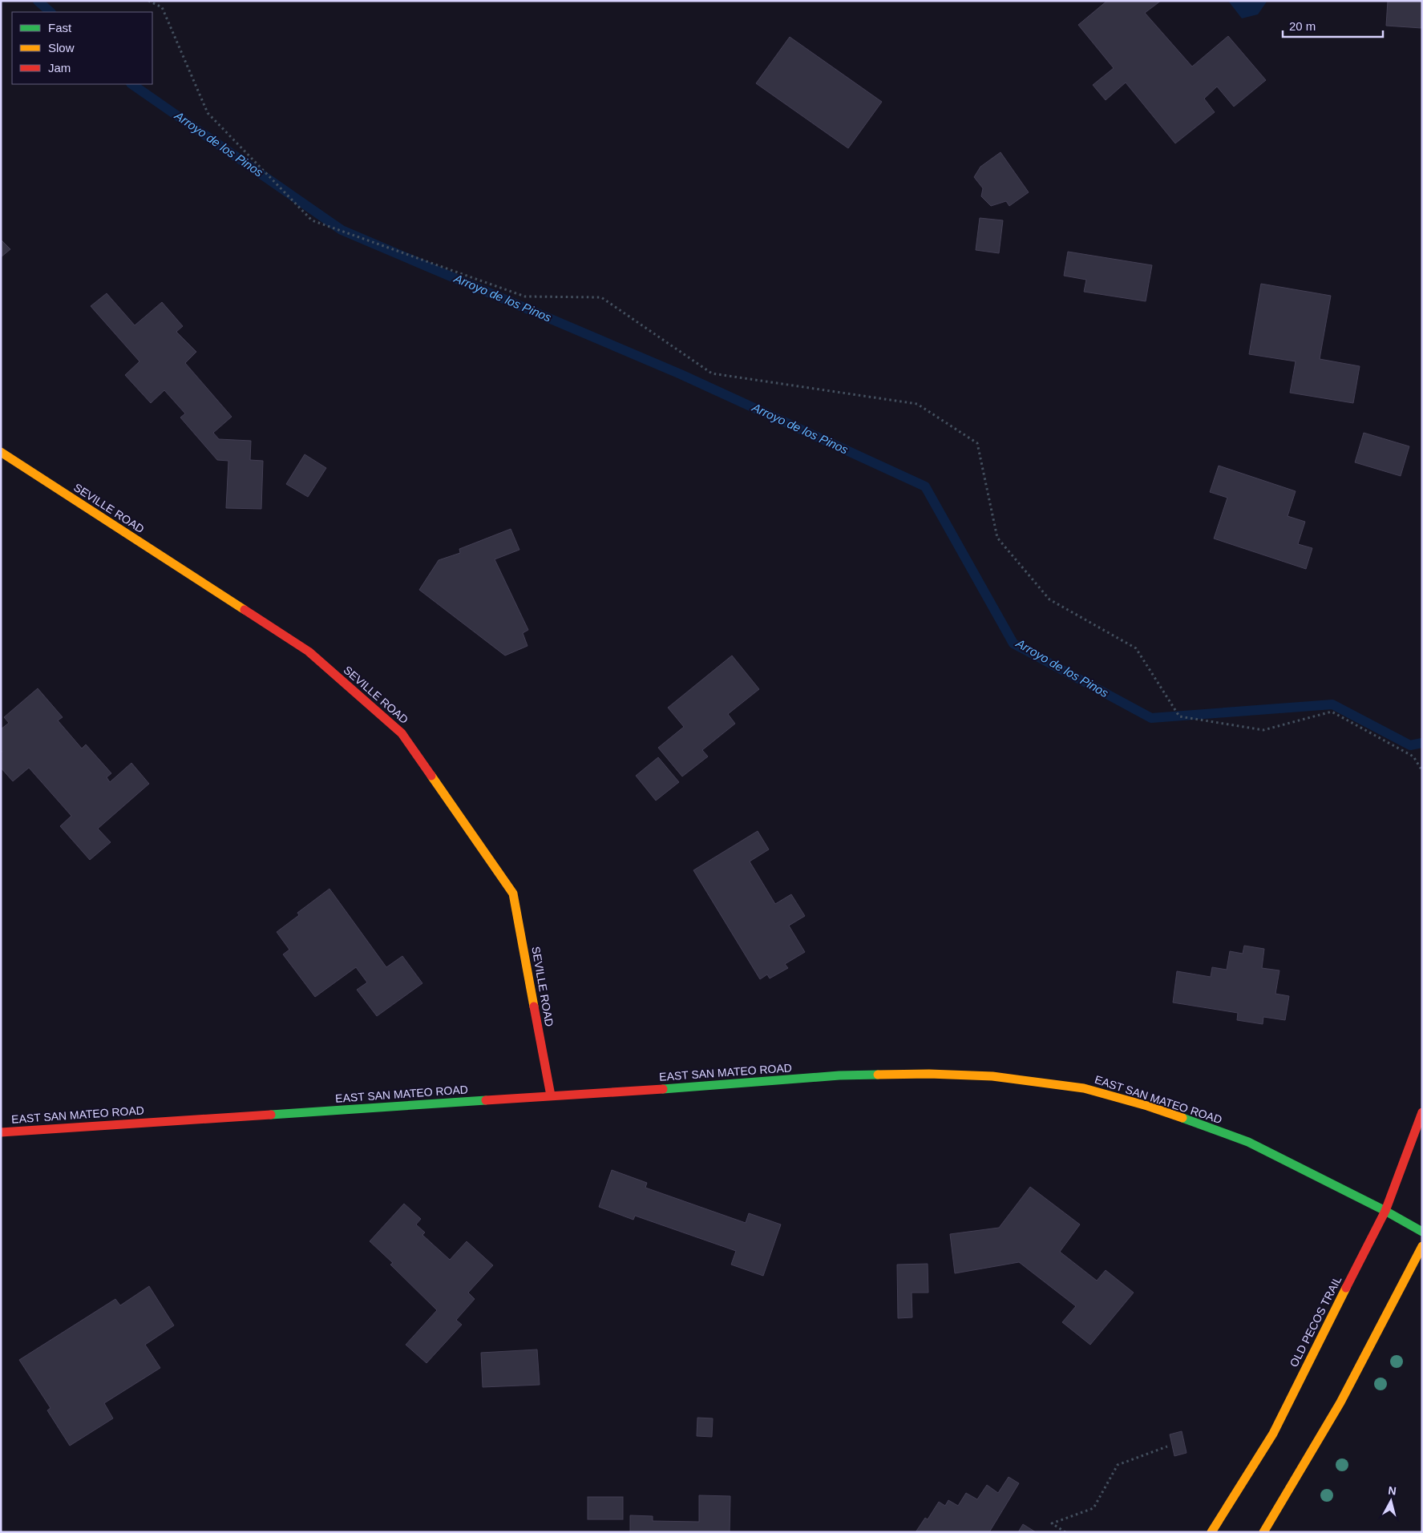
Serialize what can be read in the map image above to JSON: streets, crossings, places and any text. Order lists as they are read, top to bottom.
{
  "streets": {
    "street": ["SEVILLE ROAD", "EAST SAN MATEO ROAD", "OLD PECOS TRAIL"]
  },
  "crossings": [
    ["SEVILLE ROAD", "EAST SAN MATEO ROAD"],
    ["EAST SAN MATEO ROAD", "OLD PECOS TRAIL"]
  ],
  "water": ["Arroyo de los Pinos"],
  "legend": ["Fast", "Slow", "Jam"],
  "scale_bar": "20 m",
  "north": "top"
}
